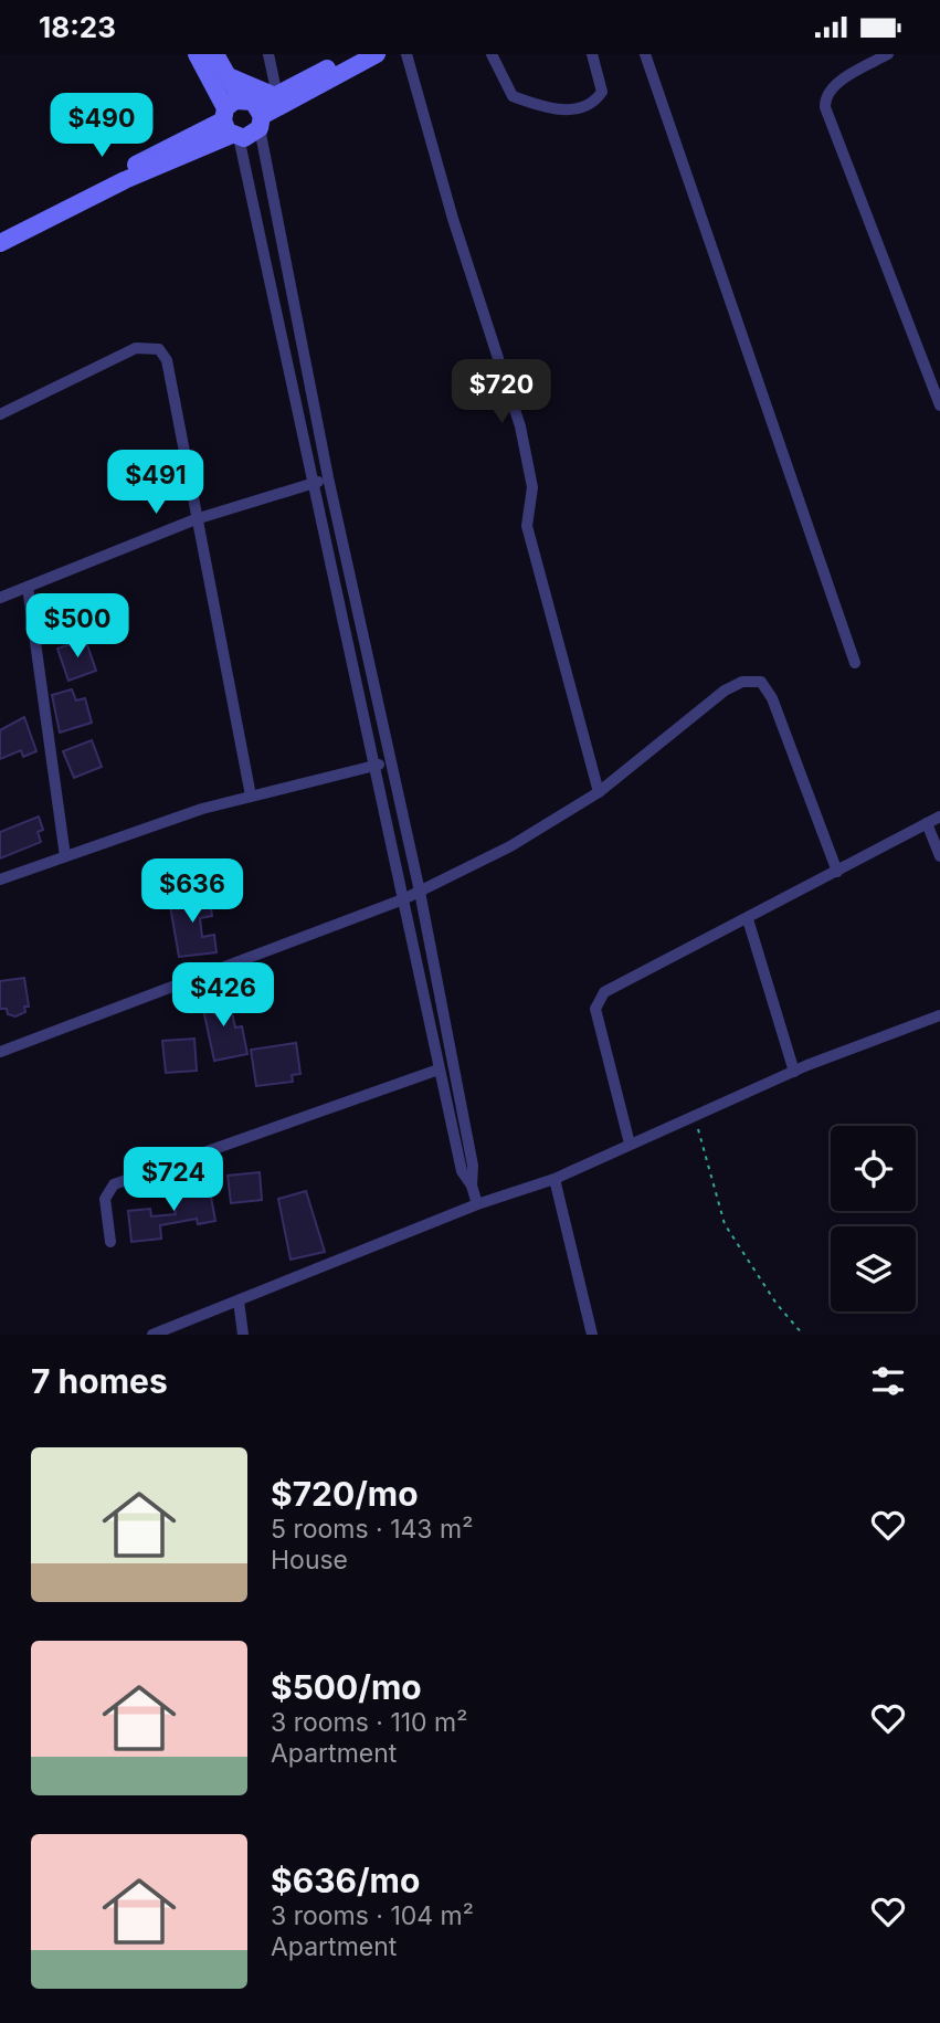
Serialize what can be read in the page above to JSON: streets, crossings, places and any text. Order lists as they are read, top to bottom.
{
  "page": {
    "status": "18:23",
    "price": [
      "$490",
      "$720",
      "$491",
      "$500",
      "$636",
      "$426",
      "$724"
    ],
    "heading": "7 homes",
    "list": [
      {
        "name": "$720/mo",
        "note": "5 rooms · 143 m² · House"
      },
      {
        "name": "$500/mo",
        "note": "3 rooms · 110 m² · Apartment"
      },
      {
        "name": "$636/mo",
        "note": "3 rooms · 104 m² · Apartment"
      }
    ]
  }
}
